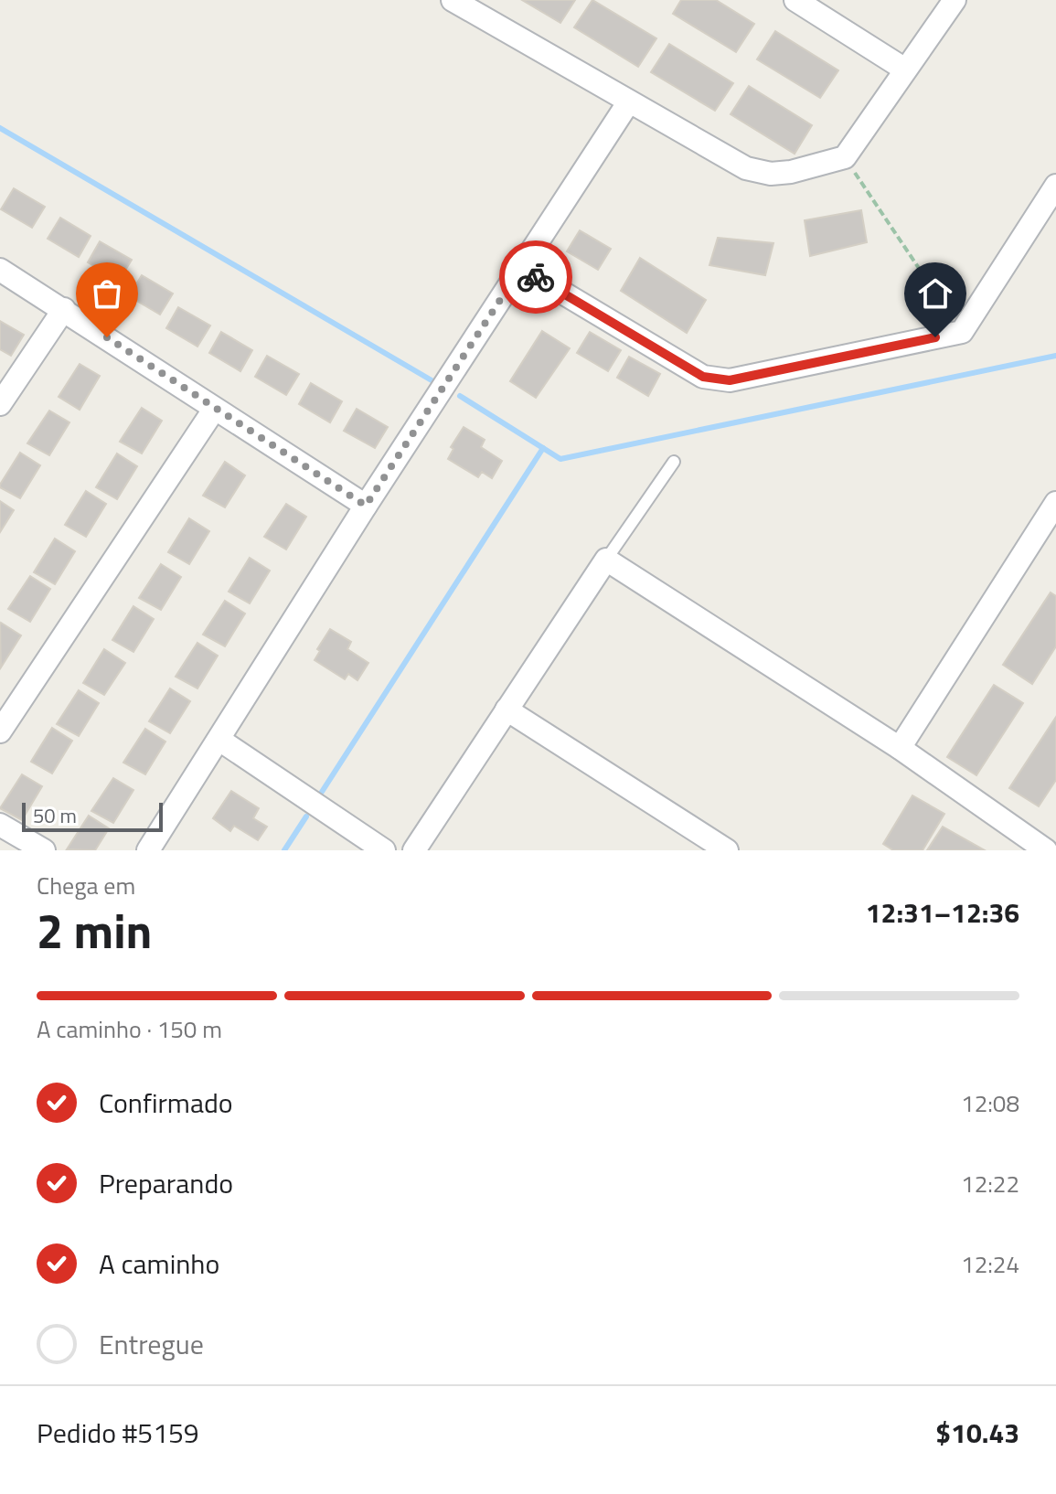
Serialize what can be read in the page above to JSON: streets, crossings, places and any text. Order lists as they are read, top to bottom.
{
  "scale_bar": "50 m",
  "page": {
    "scale": "50 m",
    "heading": ["2 min", "Chega em", "12:31–12:36"],
    "panel": ["Pedido #5159", "$10.43"],
    "bar": "A caminho · 150 m",
    "list": [
      ["Confirmado", "12:08"],
      ["Preparando", "12:22"],
      ["A caminho", "12:24"],
      "Entregue"
    ]
  }
}
